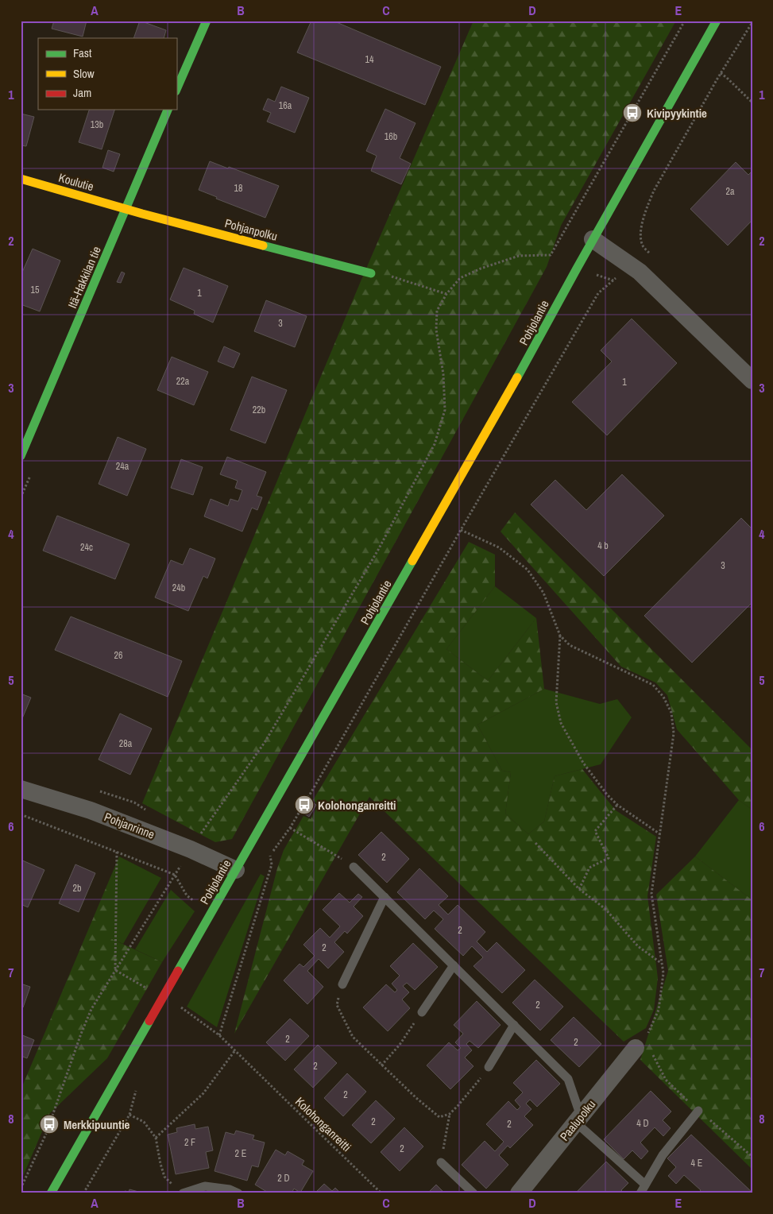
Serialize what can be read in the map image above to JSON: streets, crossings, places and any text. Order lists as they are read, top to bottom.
{
  "streets": {
    "street": [
      "Koulutie",
      "Pohjanpolku",
      "Itä-Hakkilan tie",
      "Pohjolantie",
      "Pohjanrinne",
      "Paalupolku"
    ],
    "path": ["Kolohonganreitti"]
  },
  "crossings": [
    ["Koulutie", "Pohjanpolku"],
    ["Koulutie", "Itä-Hakkilan tie"],
    ["Pohjanpolku", "Itä-Hakkilan tie"],
    ["Pohjolantie", "Pohjanrinne"]
  ],
  "places": {
    "bus stop": ["Kivipyykintie", "Kolohonganreitti", "Merkkipuuntie"]
  },
  "house_numbers": [
    "14",
    "16a",
    "13b",
    "16b",
    "18",
    "2a",
    "15",
    "1",
    "3",
    "22a",
    "1",
    "22b",
    "24a",
    "4 b",
    "24c",
    "3",
    "24b",
    "26",
    "28a",
    "2",
    "2b",
    "2",
    "2",
    "2",
    "2",
    "2",
    "2",
    "2",
    "2",
    "4 D",
    "2",
    "2 F",
    "2",
    "2 E",
    "4 E",
    "2 D"
  ],
  "legend": ["Fast", "Slow", "Jam"],
  "grid": {
    "columns": [
      "A",
      "B",
      "C",
      "D",
      "E"
    ],
    "rows": [
      "1",
      "2",
      "3",
      "4",
      "5",
      "6",
      "7",
      "8"
    ]
  }
}
